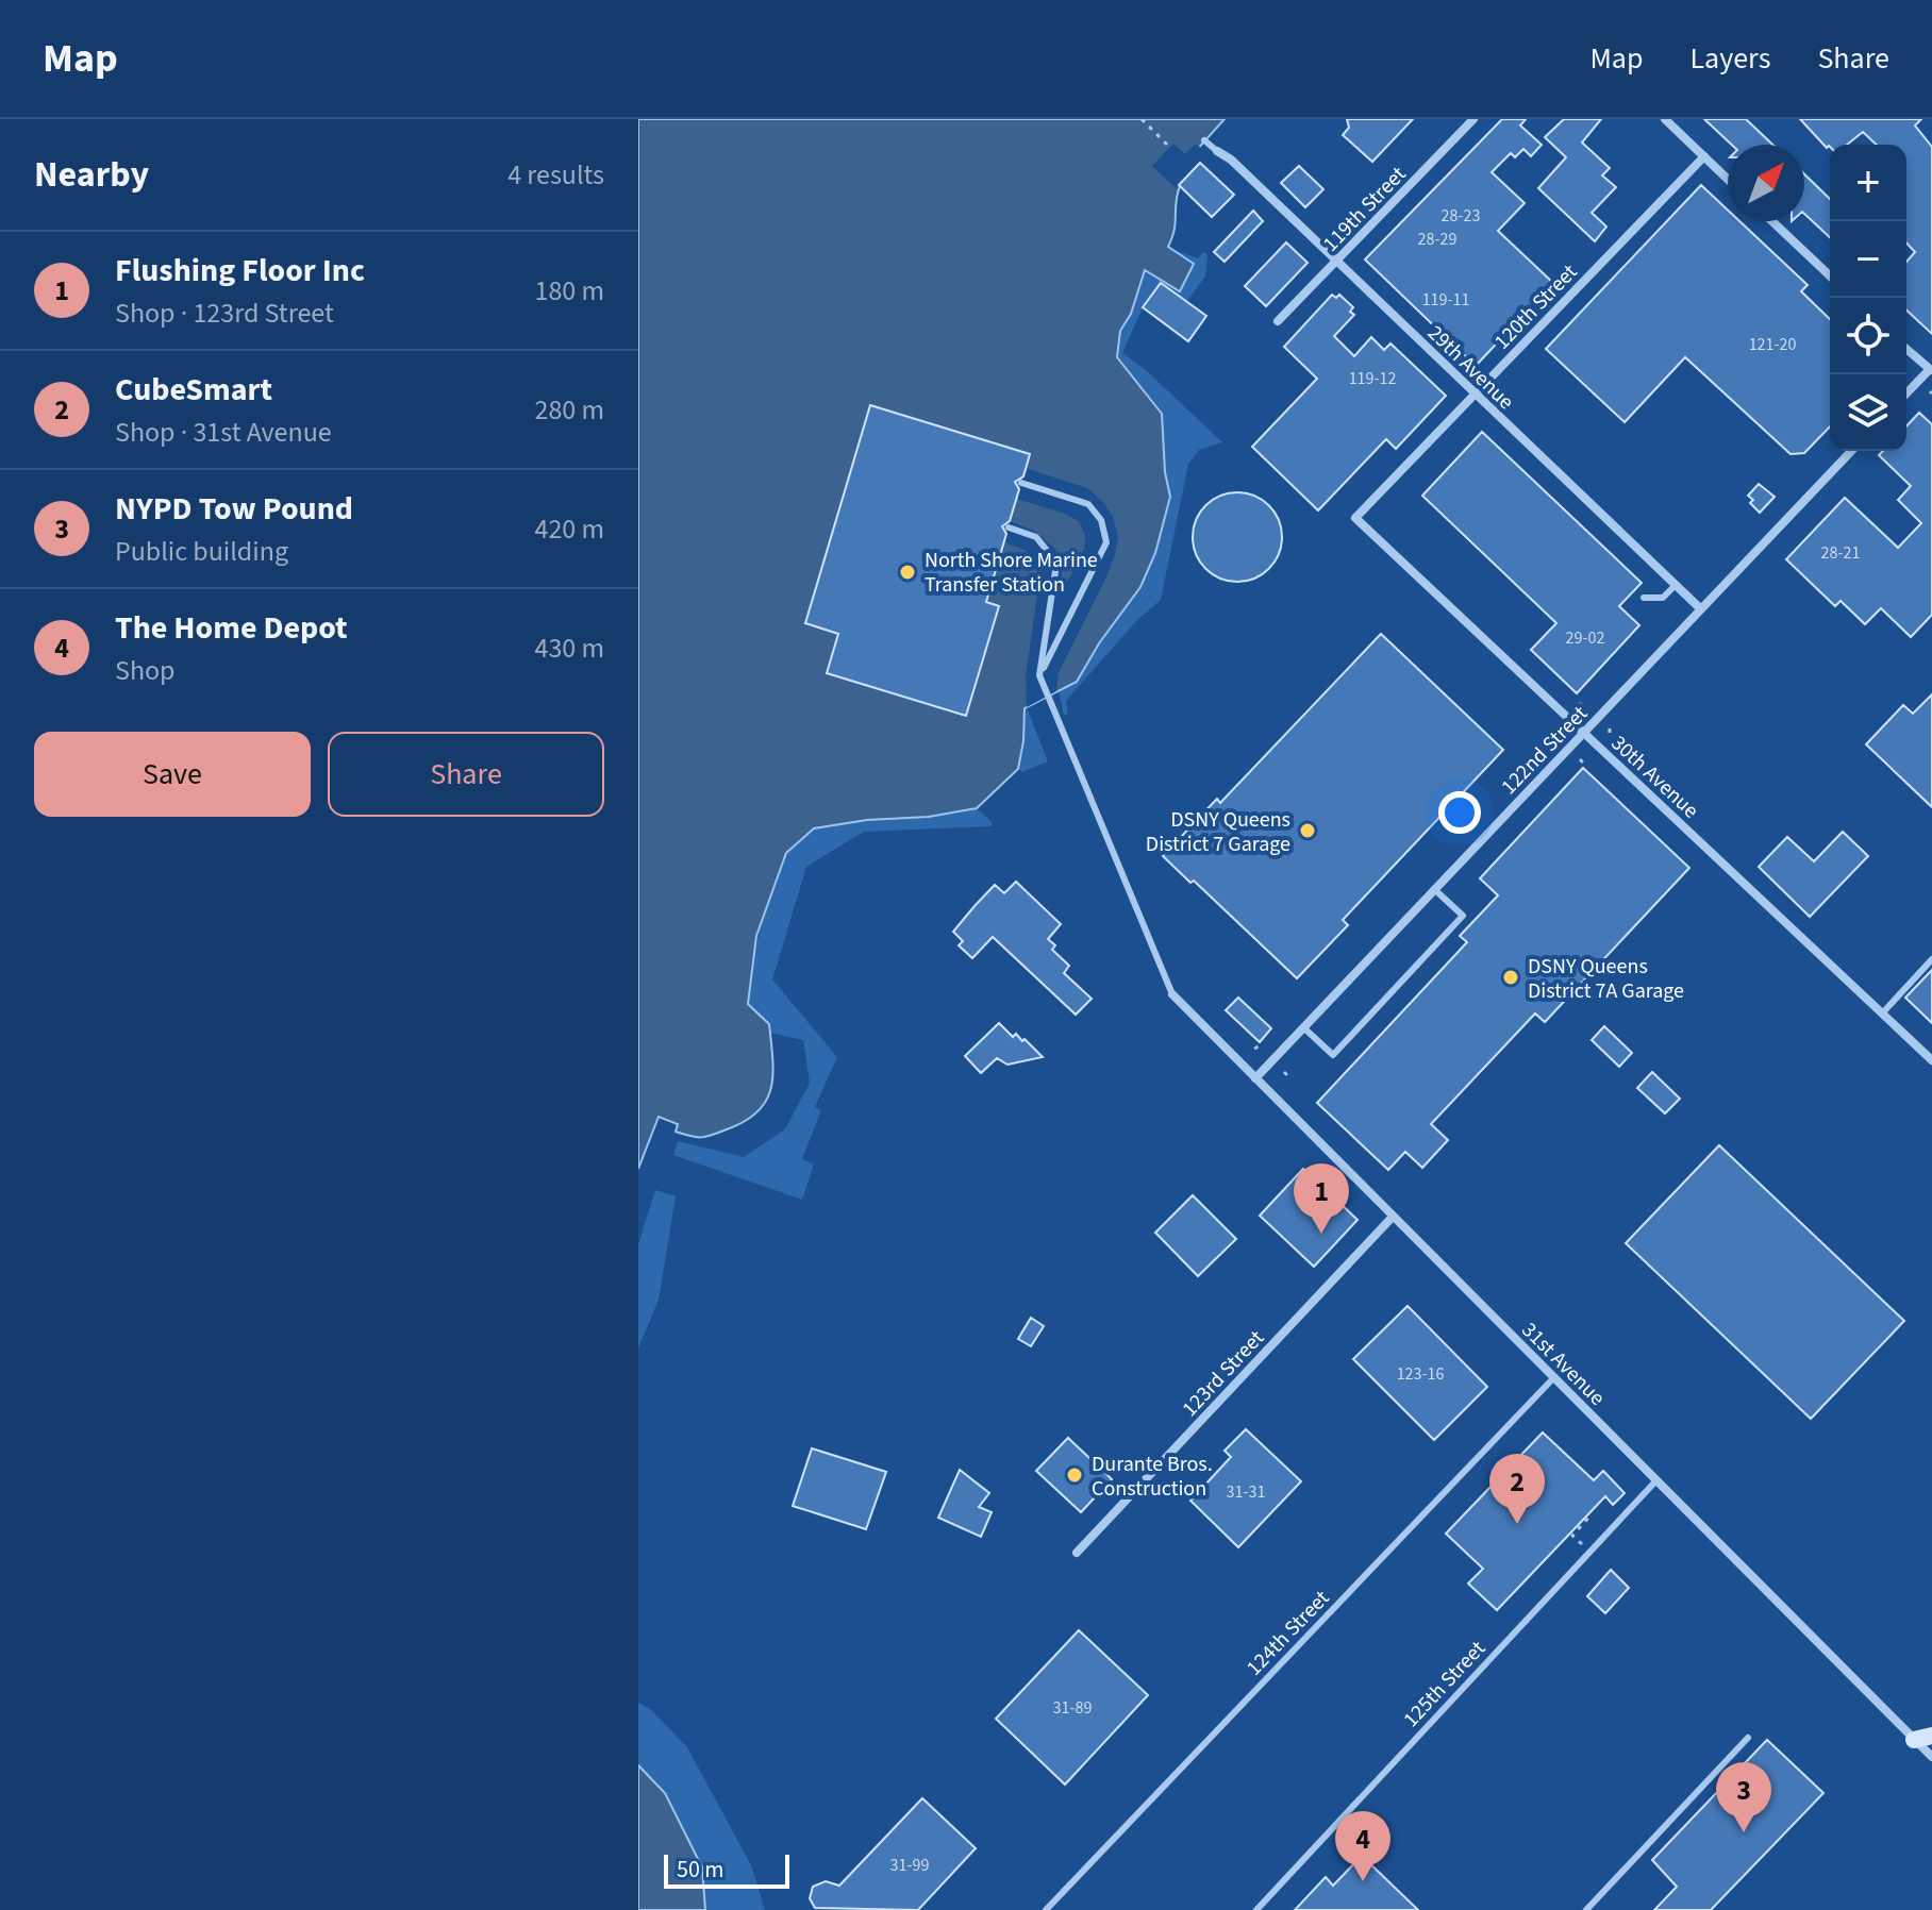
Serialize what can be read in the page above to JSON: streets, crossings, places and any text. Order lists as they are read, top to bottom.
{
  "streets": {
    "street": [
      "119th Street",
      "120th Street",
      "29th Avenue",
      "122nd Street",
      "30th Avenue",
      "31st Avenue",
      "123rd Street"
    ],
    "lane": ["124th Street", "125th Street"]
  },
  "crossings": [
    ["119th Street", "29th Avenue"],
    ["120th Street", "29th Avenue"],
    ["120th Street", "30th Avenue"],
    ["29th Avenue", "122nd Street"],
    ["122nd Street", "30th Avenue"],
    ["122nd Street", "31st Avenue"],
    ["31st Avenue", "123rd Street"],
    ["31st Avenue", "124th Street"],
    ["31st Avenue", "125th Street"]
  ],
  "places": [
    "North Shore Marine Transfer Station",
    "DSNY Queens District 7 Garage",
    "DSNY Queens District 7A Garage",
    "Durante Bros. Construction"
  ],
  "house_numbers": [
    "28-23",
    "28-29",
    "119-11",
    "121-20",
    "119-12",
    "28-21",
    "29-02",
    "123-16",
    "31-31",
    "31-89",
    "31-99"
  ],
  "scale_bar": "50 m",
  "north": "top right",
  "page": {
    "header": "Map",
    "nav": ["Map", "Layers", "Share"],
    "heading": ["Nearby", "4 results"],
    "map_buttons": ["+", "−"],
    "list": [
      {
        "mark": "1",
        "name": "Flushing Floor Inc",
        "note": "Shop · 123rd Street",
        "value": "180 m"
      },
      {
        "mark": "2",
        "name": "CubeSmart",
        "note": "Shop · 31st Avenue",
        "value": "280 m"
      },
      {
        "mark": "3",
        "name": "NYPD Tow Pound",
        "note": "Public building",
        "value": "420 m"
      },
      {
        "mark": "4",
        "name": "The Home Depot",
        "note": "Shop",
        "value": "430 m"
      }
    ],
    "buttons": ["Save", "Share"],
    "pins": [
      "1",
      "2",
      "3",
      "4"
    ],
    "scale": "50 m"
  }
}
